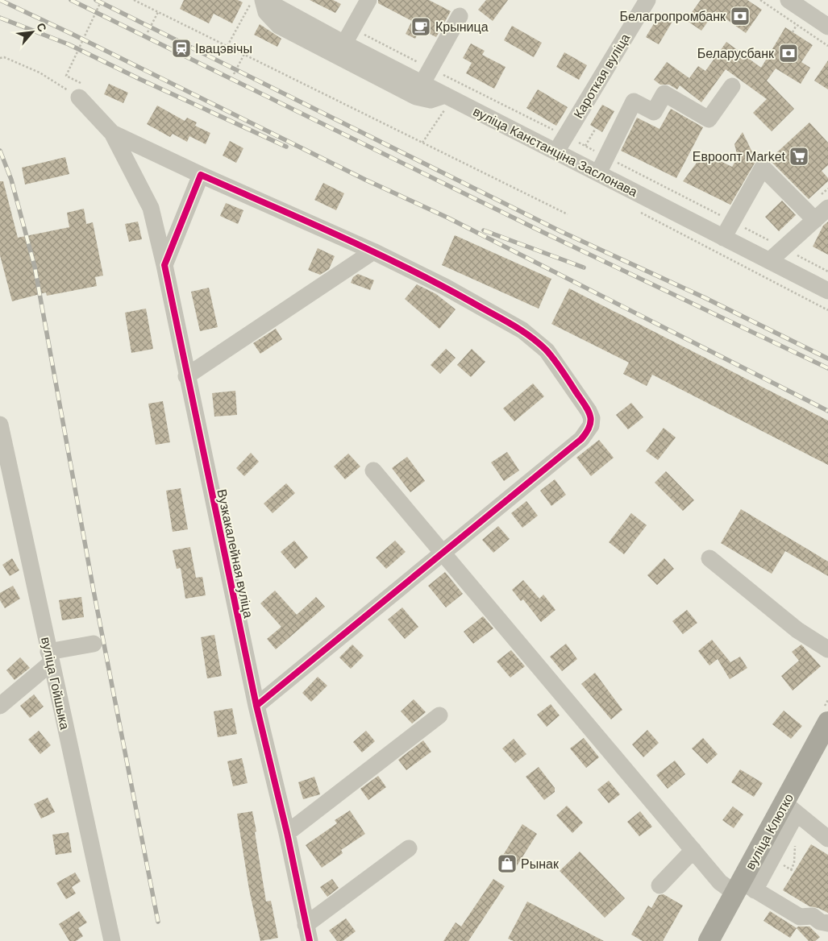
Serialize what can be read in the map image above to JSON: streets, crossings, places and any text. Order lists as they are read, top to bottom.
{
  "streets": {
    "main road": ["вуліца Клютко"],
    "street": [
      "Кароткая вуліца",
      "вуліца Канстанціна Заслонава",
      "Вузкакалейная вуліца",
      "вуліца Гойшыка"
    ]
  },
  "crossings": [
    ["Кароткая вуліца", "вуліца Канстанціна Заслонава"]
  ],
  "places": {
    "bank": ["Белагропромбанк", "Беларусбанк"],
    "cafe": ["Крыница"],
    "station": ["Івацэвічы"],
    "supermarket": ["Евроопт Market"],
    "shop": ["Рынак"]
  },
  "north": "top right"
}
